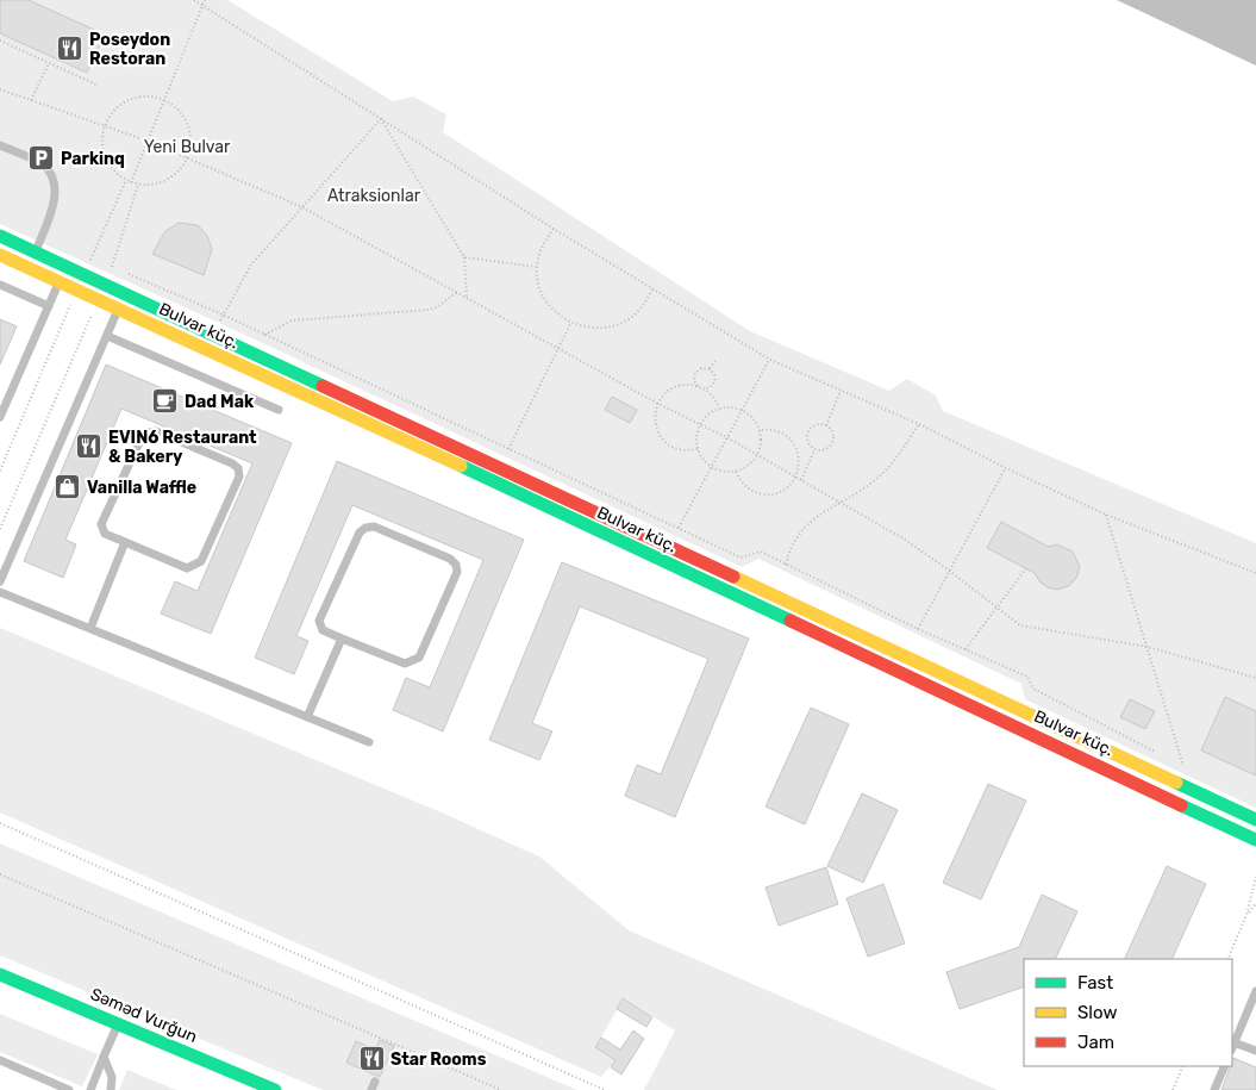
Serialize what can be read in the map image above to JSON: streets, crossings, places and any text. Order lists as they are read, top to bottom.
{
  "streets": {
    "street": ["Bulvar küç.", "Səməd Vurğun"]
  },
  "parks": ["Yeni Bulvar", "Atraksionlar"],
  "places": {
    "restaurant": ["Poseydon Restoran", "EVIN6 Restaurant & Bakery", "Star Rooms"],
    "parking": ["Parkinq"],
    "cafe": ["Dad Mak"],
    "shop": ["Vanilla Waffle"]
  },
  "legend": ["Fast", "Slow", "Jam"]
}
